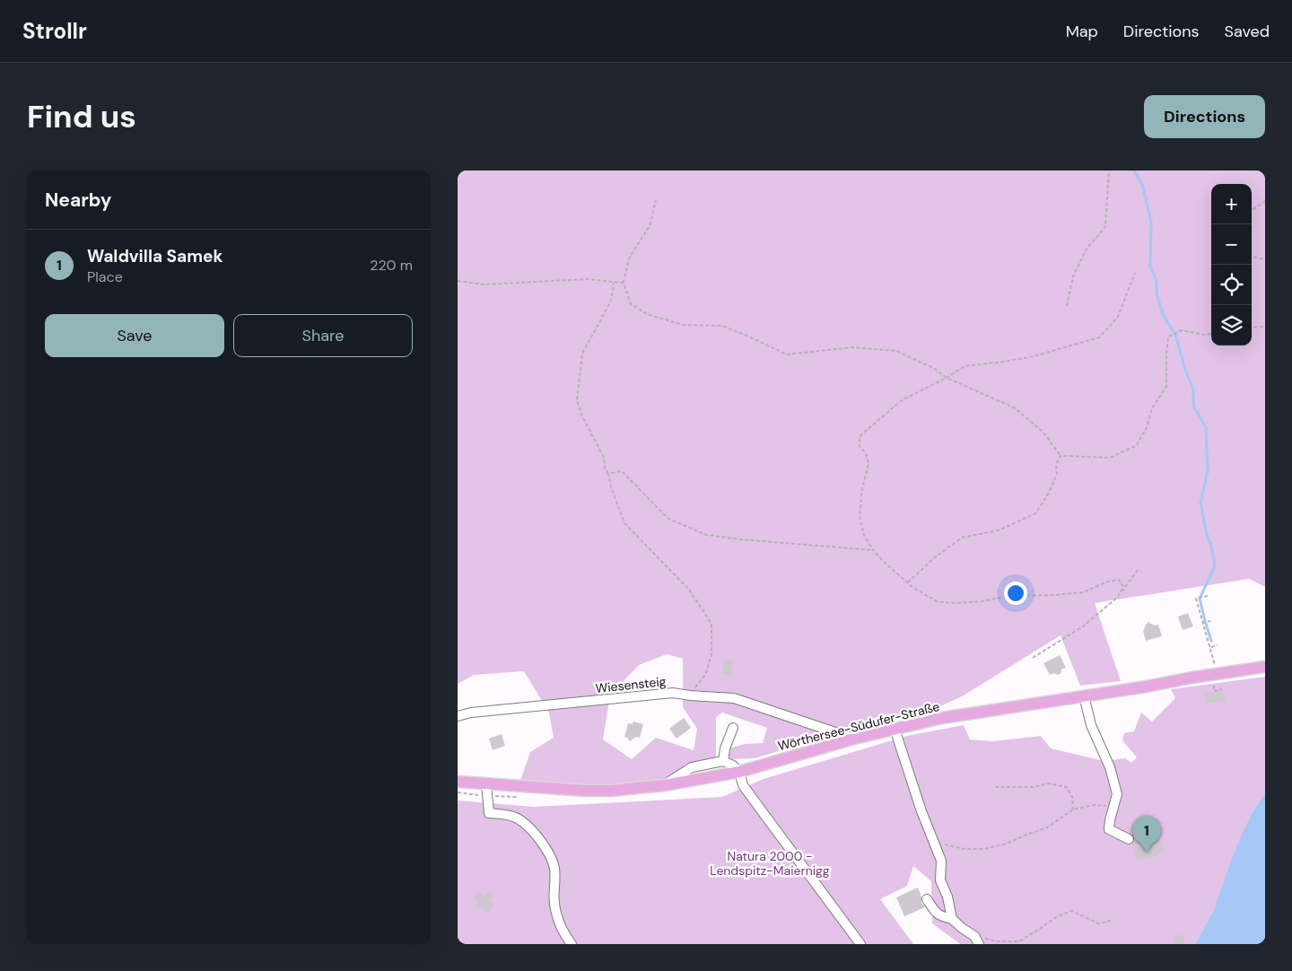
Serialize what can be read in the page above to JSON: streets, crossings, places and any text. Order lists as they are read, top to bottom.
{
  "streets": {
    "main road": ["Wörthersee-Südufer-Straße"],
    "street": ["Wiesensteig"]
  },
  "crossings": [
    ["Wiesensteig", "Wörthersee-Südufer-Straße"]
  ],
  "parks": ["Natura 2000 - Lendspitz-Maiernigg"],
  "page": {
    "header": "Strollr",
    "nav": ["Map", "Directions", "Saved"],
    "buttons": [
      "Directions",
      ["Save", "Share"]
    ],
    "title": "Find us",
    "heading": "Nearby",
    "map_buttons": ["+", "−"],
    "list": [
      {
        "mark": "1",
        "name": "Waldvilla Samek",
        "note": "Place",
        "value": "220 m"
      }
    ],
    "pins": "1"
  }
}
